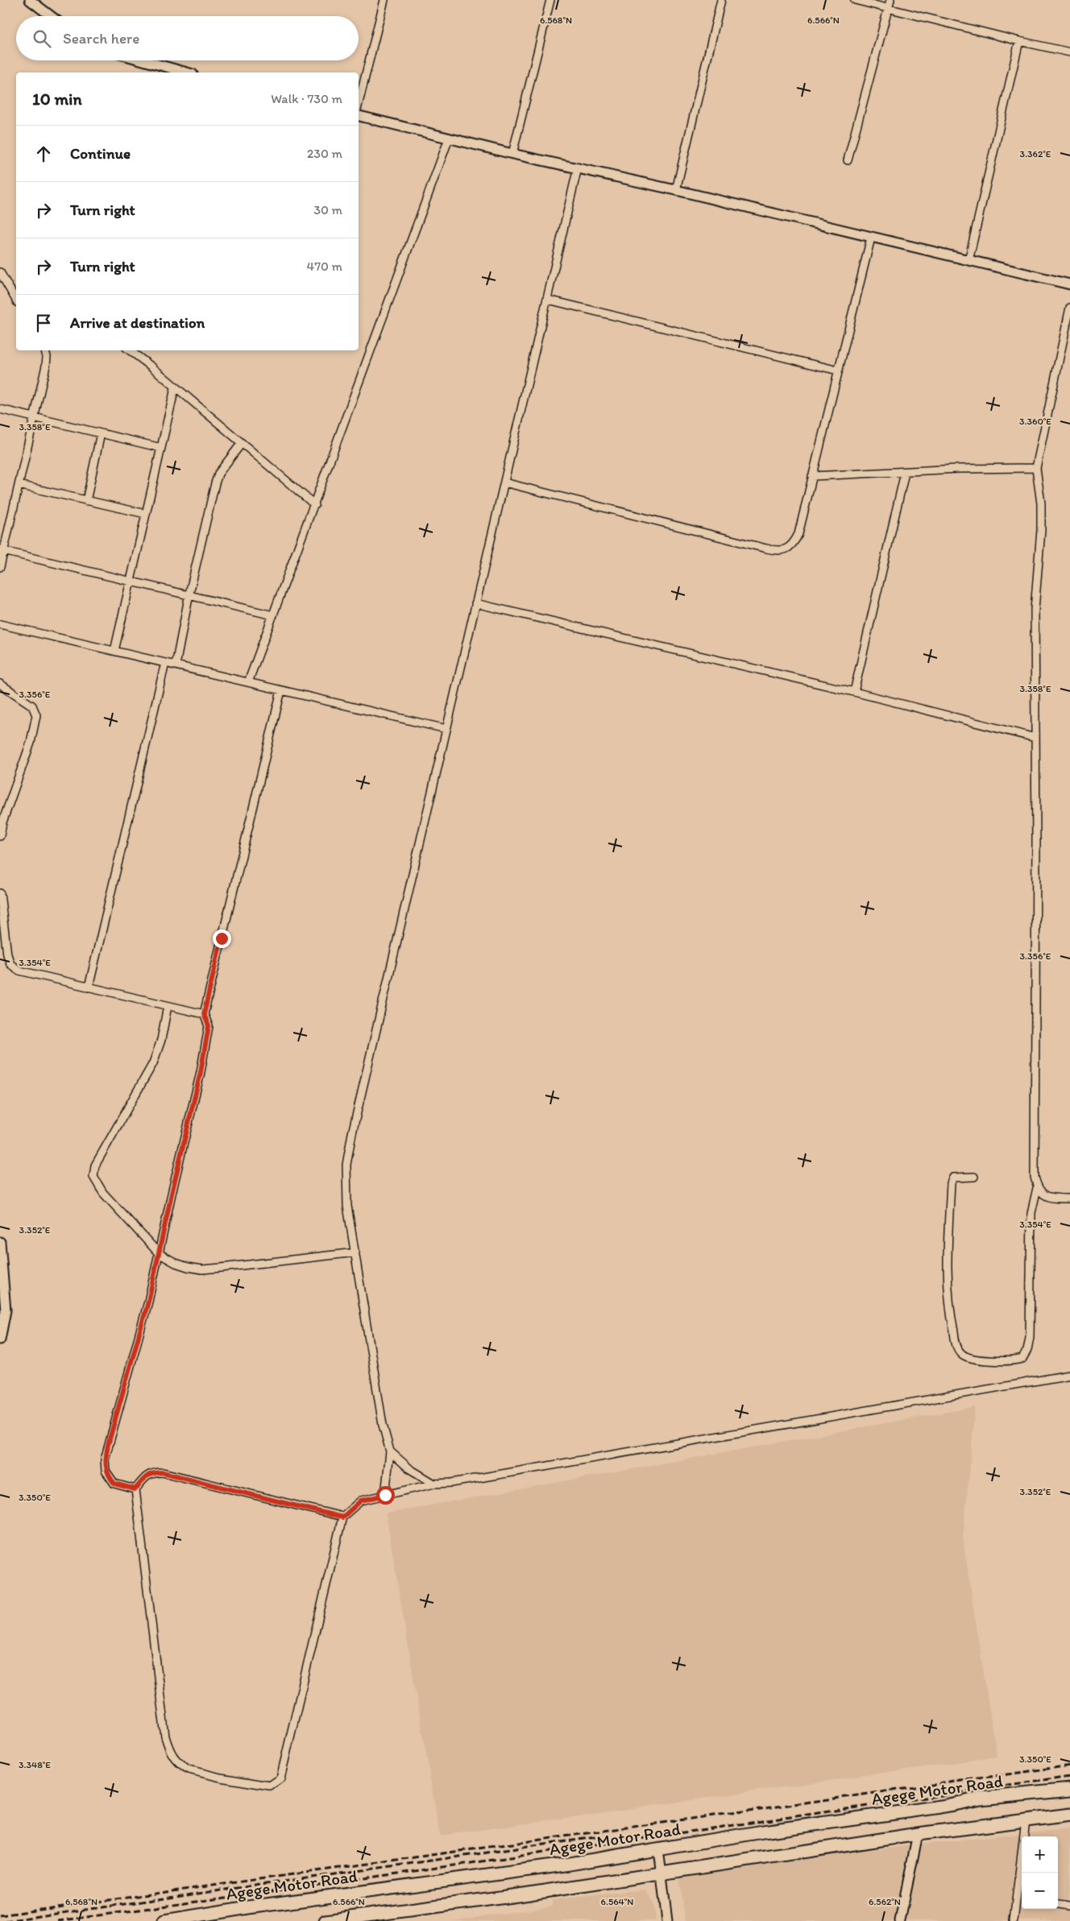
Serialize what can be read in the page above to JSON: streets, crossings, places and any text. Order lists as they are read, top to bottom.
{
  "streets": {
    "highway": ["Agege Motor Road"]
  },
  "page": {
    "search": "Search here",
    "heading": ["10 min", "Walk · 730 m"],
    "list": [
      ["Continue", "230 m"],
      ["Turn right", "30 m"],
      ["Turn right", "470 m"],
      "Arrive at destination"
    ],
    "map_buttons": ["+", "−"]
  },
  "coordinates": [
    "6.568°N",
    "6.566°N",
    "3.362°E",
    "3.360°E",
    "3.358°E",
    "3.356°E",
    "3.354°E",
    "3.352°E",
    "3.350°E",
    "3.348°E",
    "6.564°N",
    "6.562°N"
  ]
}
